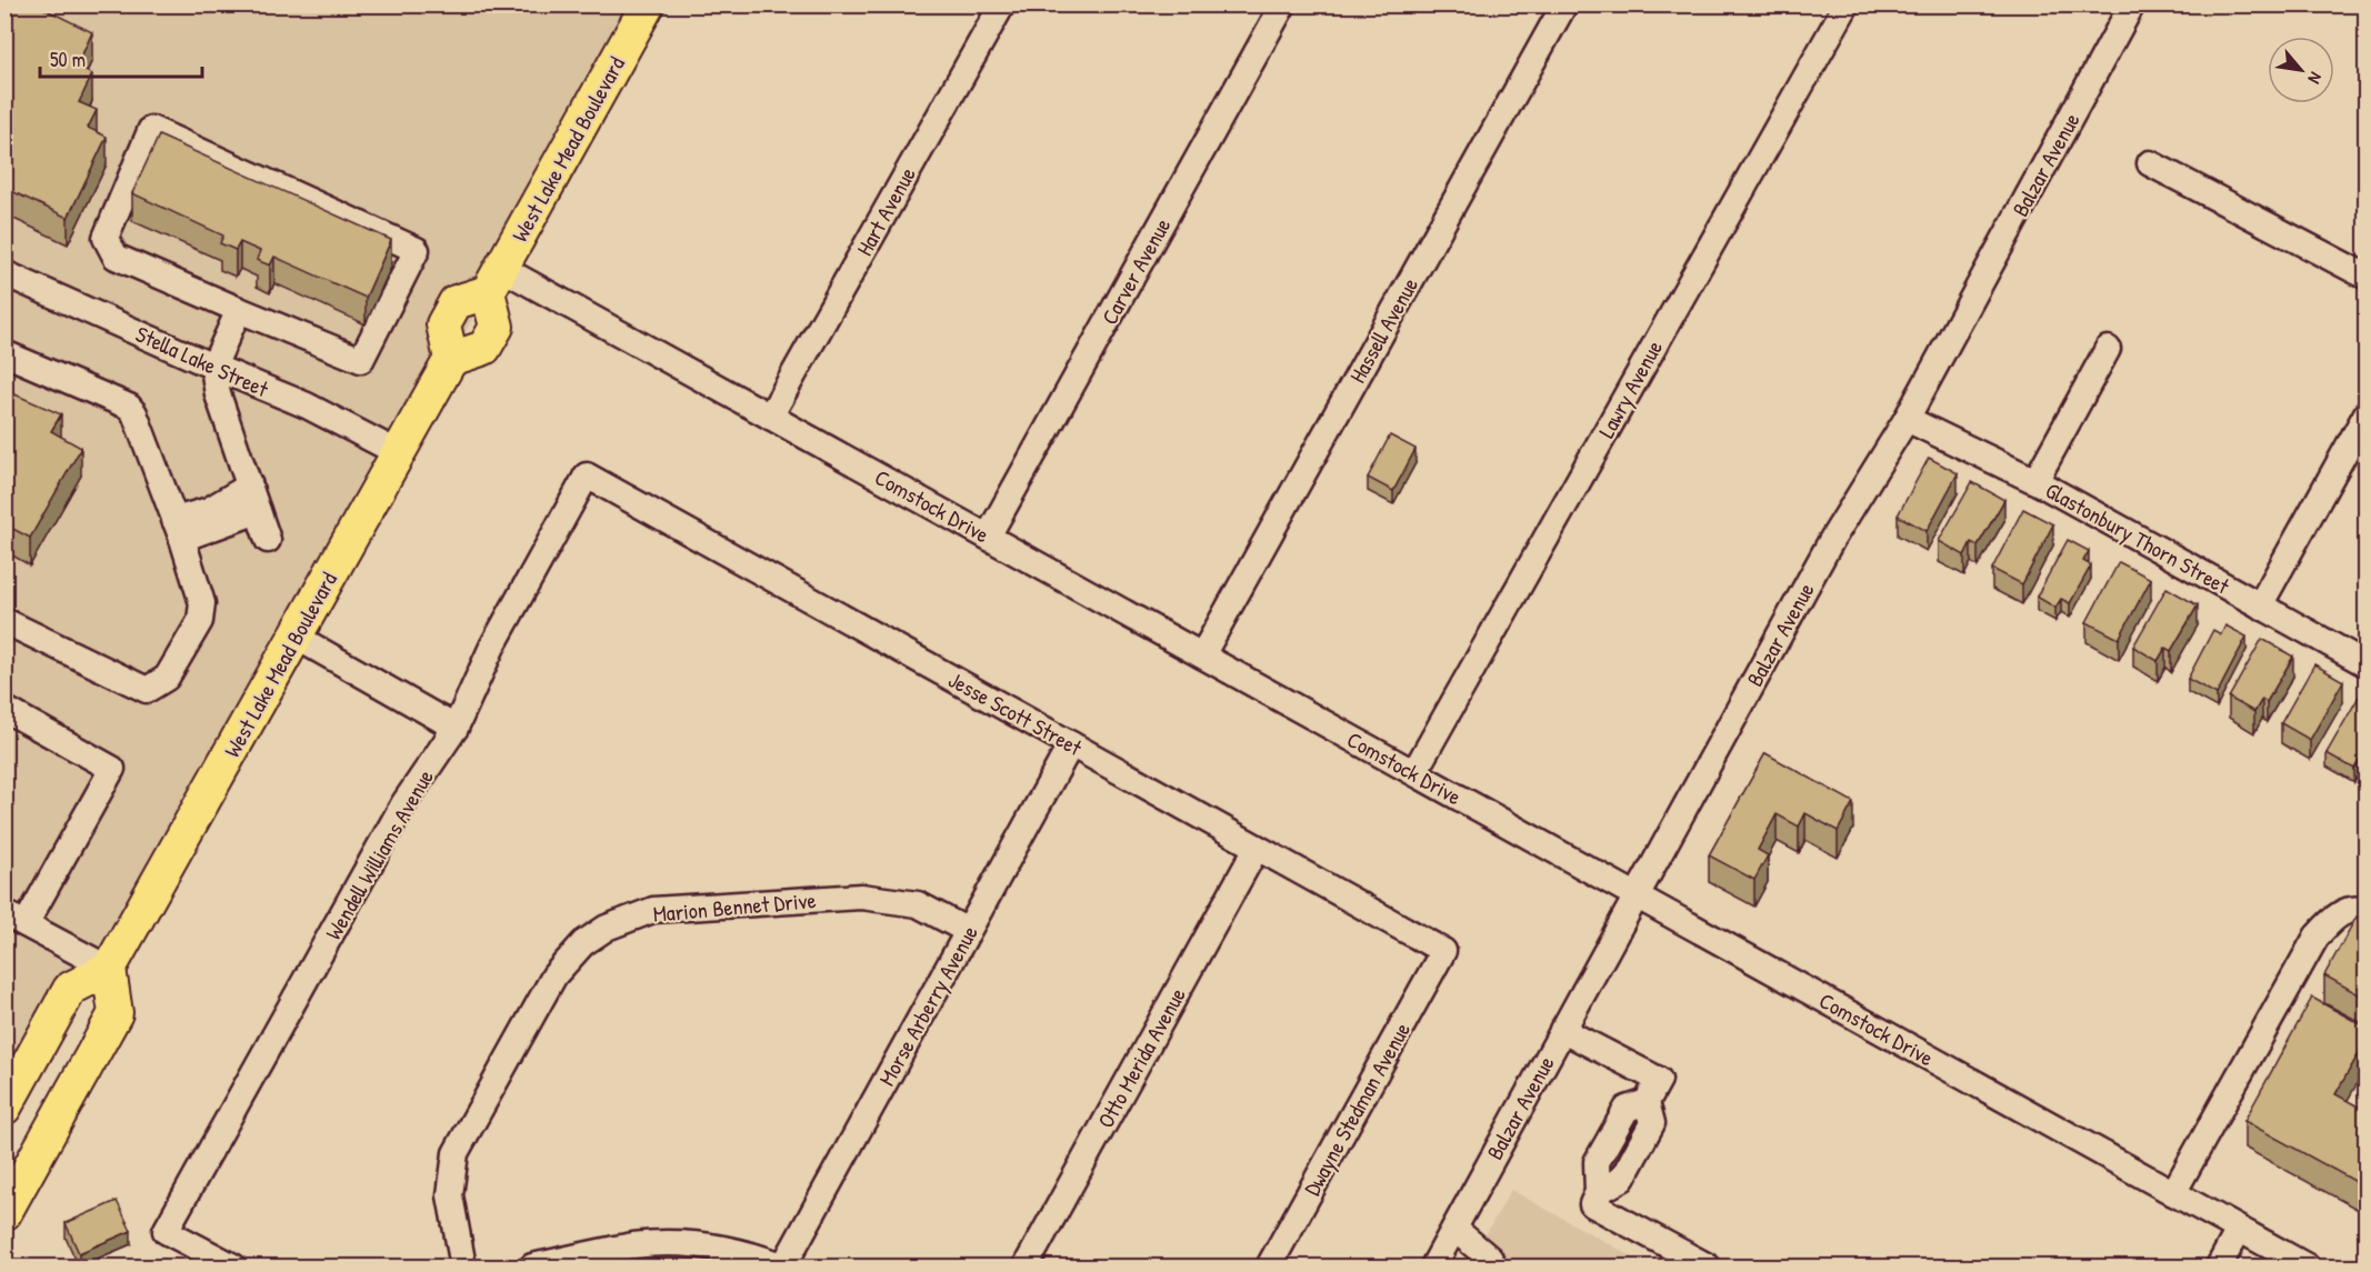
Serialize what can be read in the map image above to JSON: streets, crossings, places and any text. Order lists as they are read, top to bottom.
{
  "streets": {
    "main road": ["West Lake Mead Boulevard"],
    "street": [
      "Balzar Avenue",
      "Hart Avenue",
      "Carver Avenue",
      "Hassell Avenue",
      "Stella Lake Street",
      "Lawry Avenue",
      "Comstock Drive",
      "Glastonbury Thorn Street",
      "Jesse Scott Street",
      "Wendell Williams Avenue",
      "Marion Bennet Drive",
      "Morse Arberry Avenue",
      "Otto Merida Avenue",
      "Dwayne Stedman Avenue"
    ]
  },
  "crossings": [
    ["West Lake Mead Boulevard", "Stella Lake Street"],
    ["West Lake Mead Boulevard", "Comstock Drive"],
    ["Balzar Avenue", "Comstock Drive"],
    ["Balzar Avenue", "Glastonbury Thorn Street"],
    ["Hart Avenue", "Comstock Drive"],
    ["Carver Avenue", "Comstock Drive"],
    ["Hassell Avenue", "Comstock Drive"],
    ["Lawry Avenue", "Comstock Drive"],
    ["Jesse Scott Street", "Wendell Williams Avenue"],
    ["Jesse Scott Street", "Morse Arberry Avenue"],
    ["Jesse Scott Street", "Otto Merida Avenue"],
    ["Jesse Scott Street", "Dwayne Stedman Avenue"],
    ["Marion Bennet Drive", "Morse Arberry Avenue"]
  ],
  "scale_bar": "50 m",
  "north": "bottom right"
}
